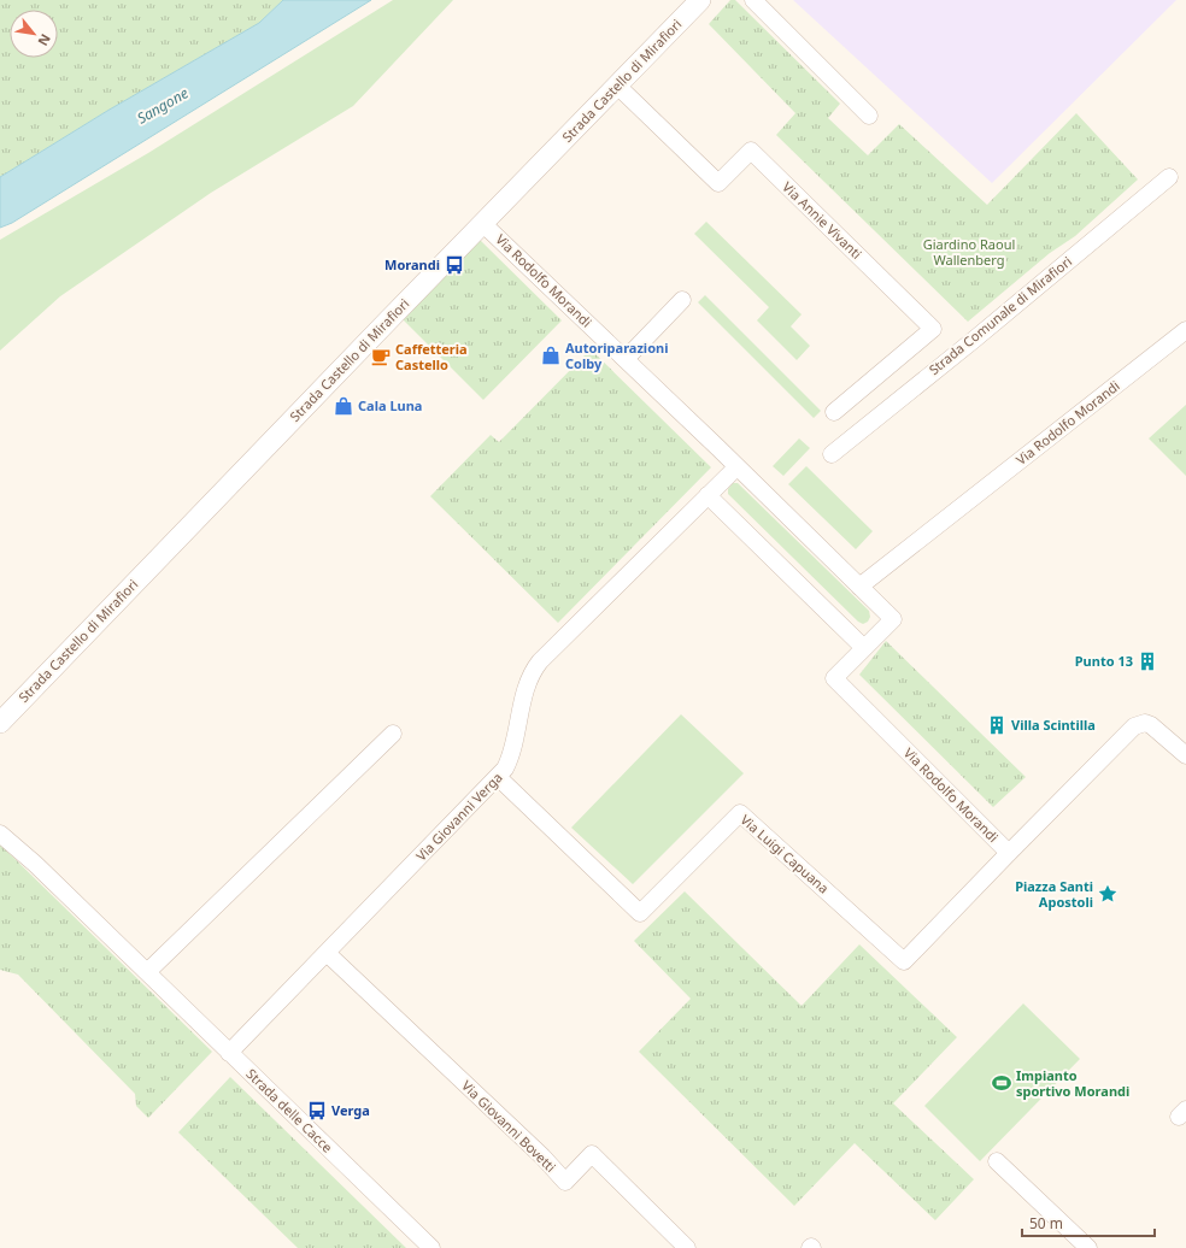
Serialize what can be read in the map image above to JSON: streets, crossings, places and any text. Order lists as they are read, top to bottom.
{
  "streets": {
    "street": [
      "Strada Castello di Mirafiori",
      "Via Annie Vivanti",
      "Via Rodolfo Morandi",
      "Strada Comunale di Mirafiori",
      "Via Giovanni Verga",
      "Via Luigi Capuana",
      "Strada delle Cacce",
      "Via Giovanni Bovetti"
    ]
  },
  "crossings": [
    ["Strada Castello di Mirafiori", "Via Annie Vivanti"],
    ["Strada Castello di Mirafiori", "Via Rodolfo Morandi"],
    ["Via Rodolfo Morandi", "Via Luigi Capuana"],
    ["Via Giovanni Verga", "Via Luigi Capuana"],
    ["Via Giovanni Verga", "Strada delle Cacce"],
    ["Via Giovanni Verga", "Via Giovanni Bovetti"]
  ],
  "water": ["Sangone"],
  "parks": ["Giardino Raoul Wallenberg"],
  "places": {
    "bus stop": ["Morandi", "Verga"],
    "shop": ["Autoriparazioni Colby", "Cala Luna"],
    "cafe": ["Caffetteria Castello"],
    "building": ["Punto 13", "Villa Scintilla"],
    "place": ["Piazza Santi Apostoli"],
    "sports": ["Impianto sportivo Morandi"]
  },
  "scale_bar": "50 m",
  "north": "bottom right"
}
